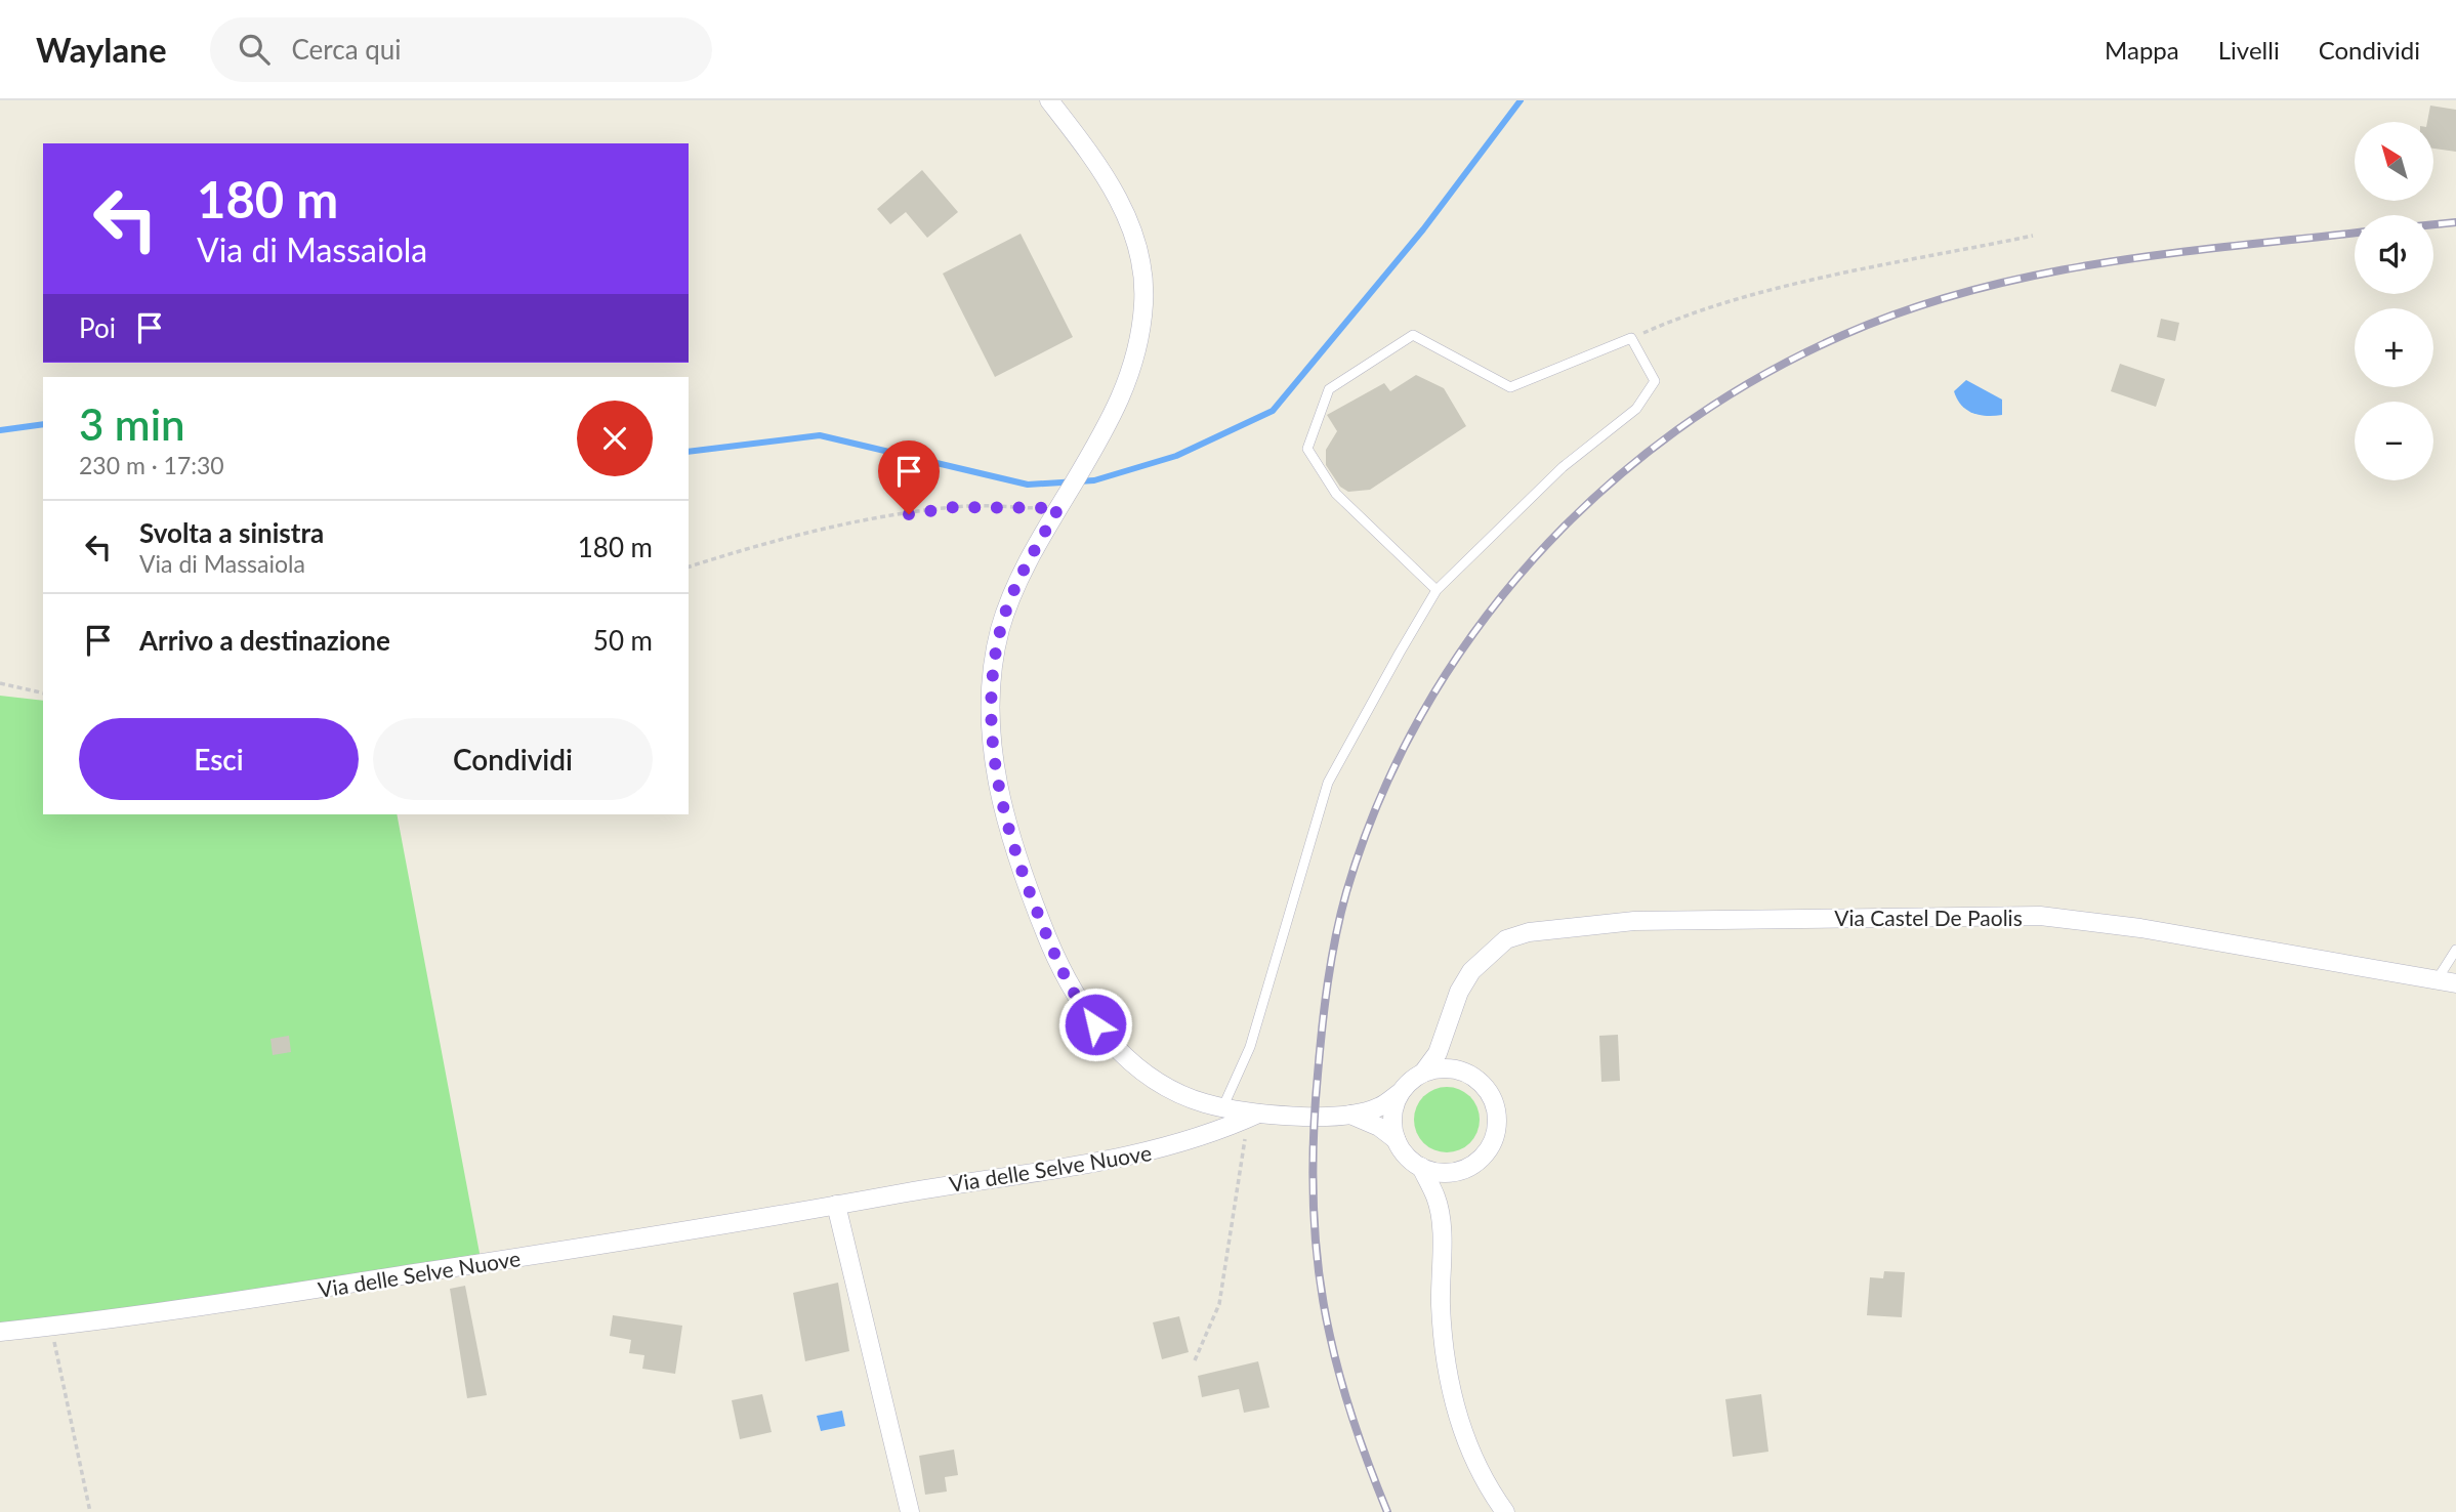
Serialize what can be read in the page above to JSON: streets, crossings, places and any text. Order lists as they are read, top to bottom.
{
  "streets": {
    "street": ["Via Castel De Paolis", "Via delle Selve Nuove"]
  },
  "north": "top left",
  "page": {
    "header": "Waylane",
    "search": "Cerca qui",
    "nav": ["Mappa", "Livelli", "Condividi"],
    "map_buttons": ["+", "−"],
    "turn": ["180 m", "Via di Massaiola"],
    "then": "Poi",
    "heading": ["3 min", "230 m · 17:30"],
    "list": [
      {
        "name": "Svolta a sinistra",
        "note": "Via di Massaiola",
        "value": "180 m"
      },
      {
        "name": "Arrivo a destinazione",
        "value": "50 m"
      }
    ],
    "buttons": ["Esci", "Condividi"]
  }
}
